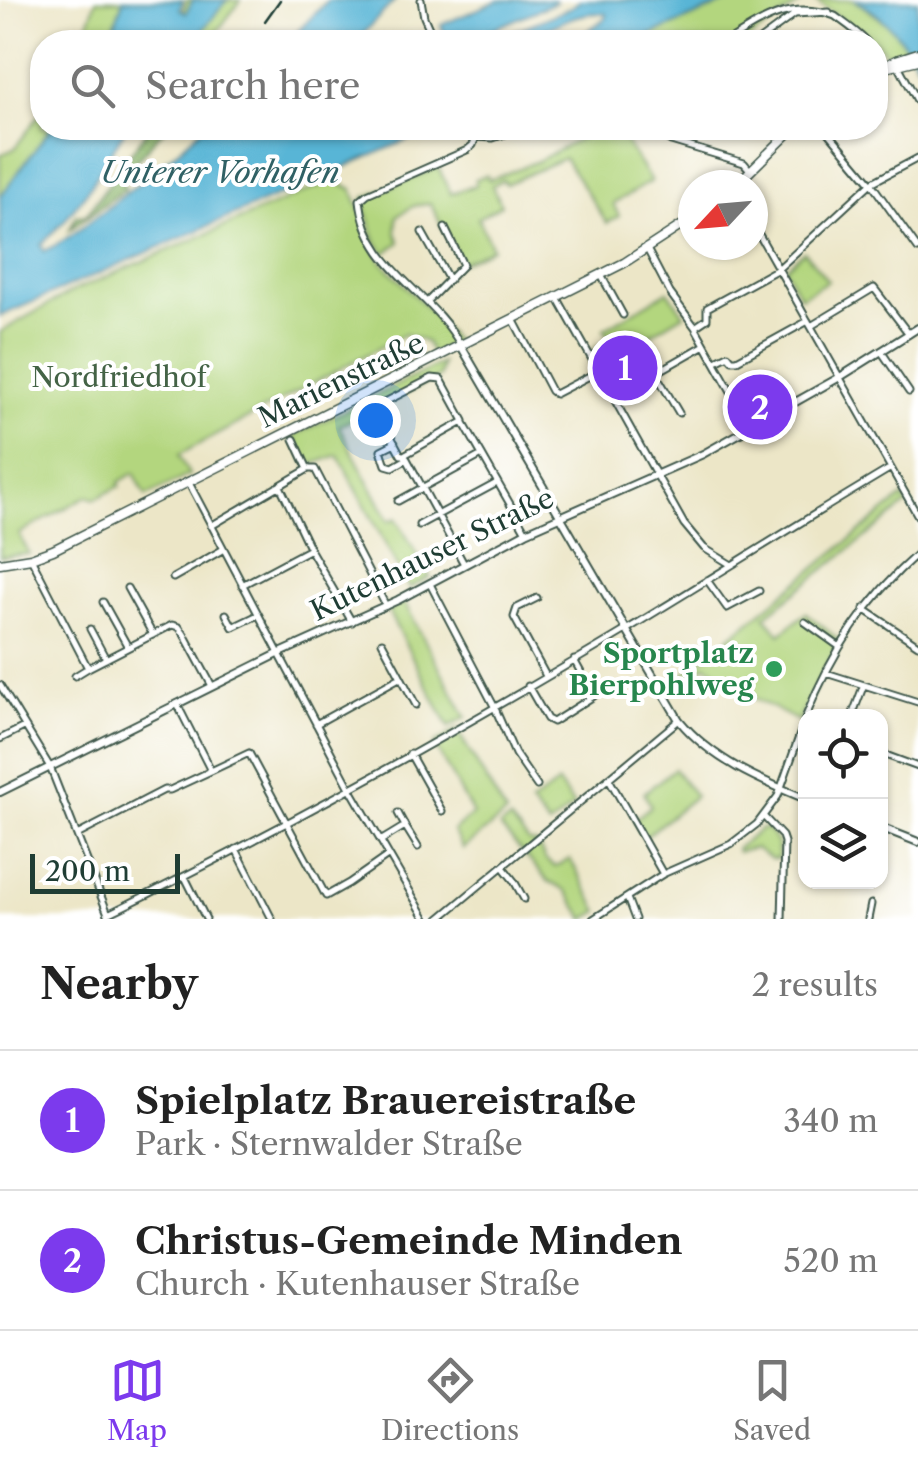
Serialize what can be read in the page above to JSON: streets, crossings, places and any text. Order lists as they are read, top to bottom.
{
  "streets": {
    "main road": ["Marienstraße"],
    "street": ["Kutenhauser Straße"]
  },
  "water": ["Unterer Vorhafen"],
  "parks": ["Nordfriedhof"],
  "places": ["Sportplatz Bierpohlweg"],
  "scale_bar": "200 m",
  "north": "bottom left",
  "page": {
    "search": "Search here",
    "pins": ["1", "2"],
    "scale": "200 m",
    "heading": ["Nearby", "2 results"],
    "list": [
      {
        "mark": "1",
        "name": "Spielplatz Brauereistraße",
        "note": "Park · Sternwalder Straße",
        "value": "340 m"
      },
      {
        "mark": "2",
        "name": "Christus-Gemeinde Minden",
        "note": "Church · Kutenhauser Straße",
        "value": "520 m"
      }
    ],
    "nav": ["Map", "Directions", "Saved"]
  }
}
